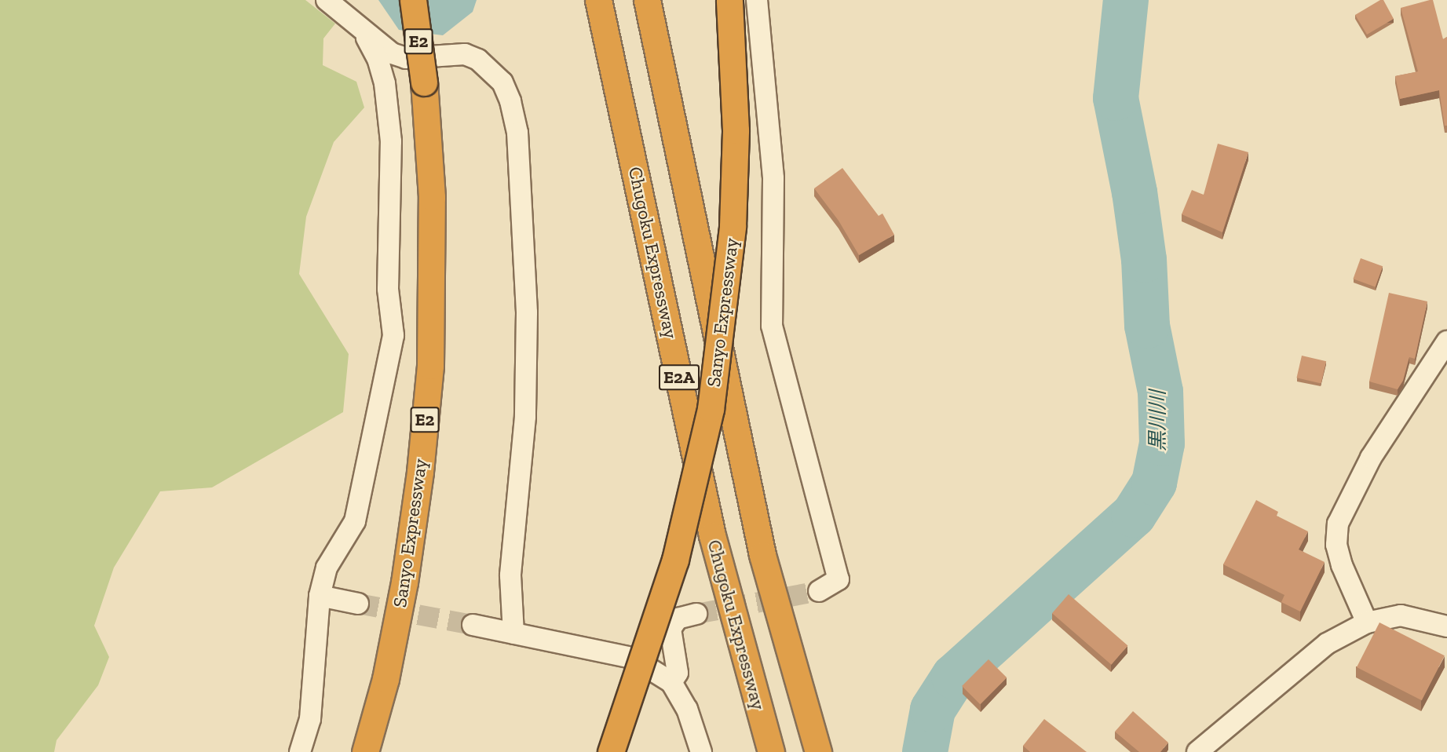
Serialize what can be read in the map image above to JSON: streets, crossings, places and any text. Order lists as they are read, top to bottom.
{
  "streets": {
    "highway": [
      "E2",
      "Chugoku Expressway",
      "Sanyo Expressway",
      "E2A"
    ]
  },
  "water": ["黒川川"]
}
